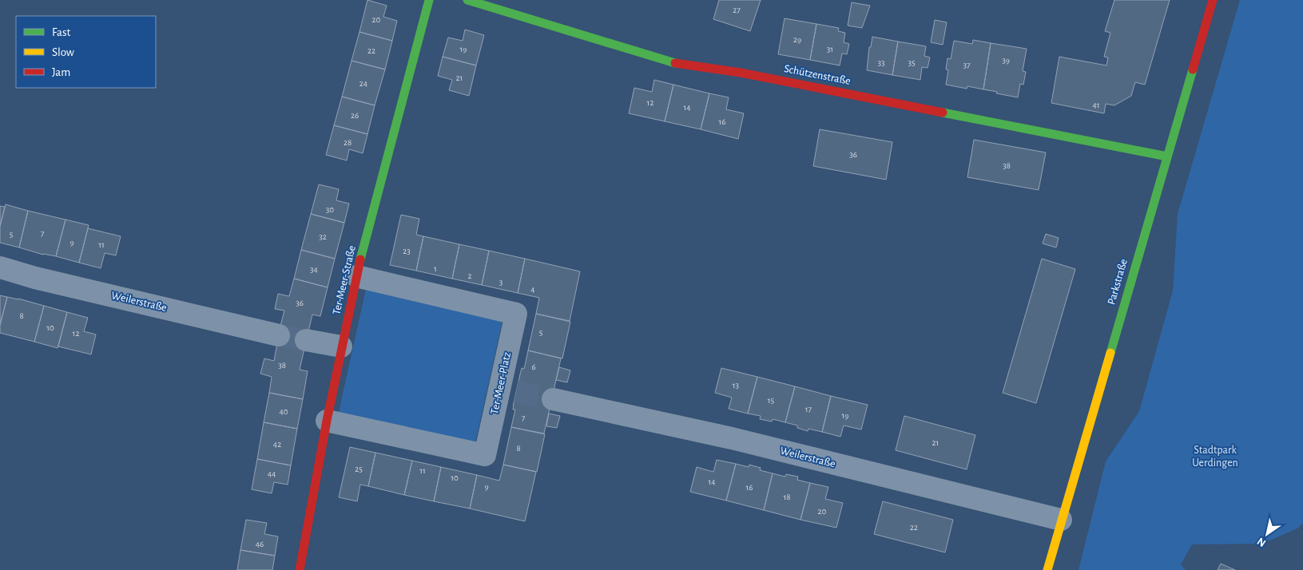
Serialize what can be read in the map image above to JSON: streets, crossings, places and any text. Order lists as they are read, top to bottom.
{
  "streets": {
    "street": [
      "Schützenstraße",
      "Ter-Meer-Straße",
      "Parkstraße",
      "Weilerstraße",
      "Ter-Meer-Platz"
    ]
  },
  "crossings": [
    ["Schützenstraße", "Parkstraße"],
    ["Ter-Meer-Straße", "Ter-Meer-Platz"],
    ["Parkstraße", "Weilerstraße"]
  ],
  "parks": ["Stadtpark Uerdingen"],
  "house_numbers": [
    "27",
    "20",
    "29",
    "19",
    "31",
    "22",
    "39",
    "33",
    "35",
    "37",
    "21",
    "24",
    "12",
    "41",
    "14",
    "26",
    "16",
    "28",
    "36",
    "38",
    "30",
    "7",
    "5",
    "32",
    "9",
    "11",
    "23",
    "1",
    "34",
    "2",
    "3",
    "4",
    "36",
    "8",
    "10",
    "5",
    "12",
    "38",
    "6",
    "13",
    "15",
    "17",
    "40",
    "19",
    "7",
    "21",
    "42",
    "8",
    "25",
    "11",
    "44",
    "10",
    "14",
    "9",
    "16",
    "18",
    "20",
    "22",
    "46"
  ],
  "legend": ["Fast", "Slow", "Jam"],
  "north": "bottom left"
}
